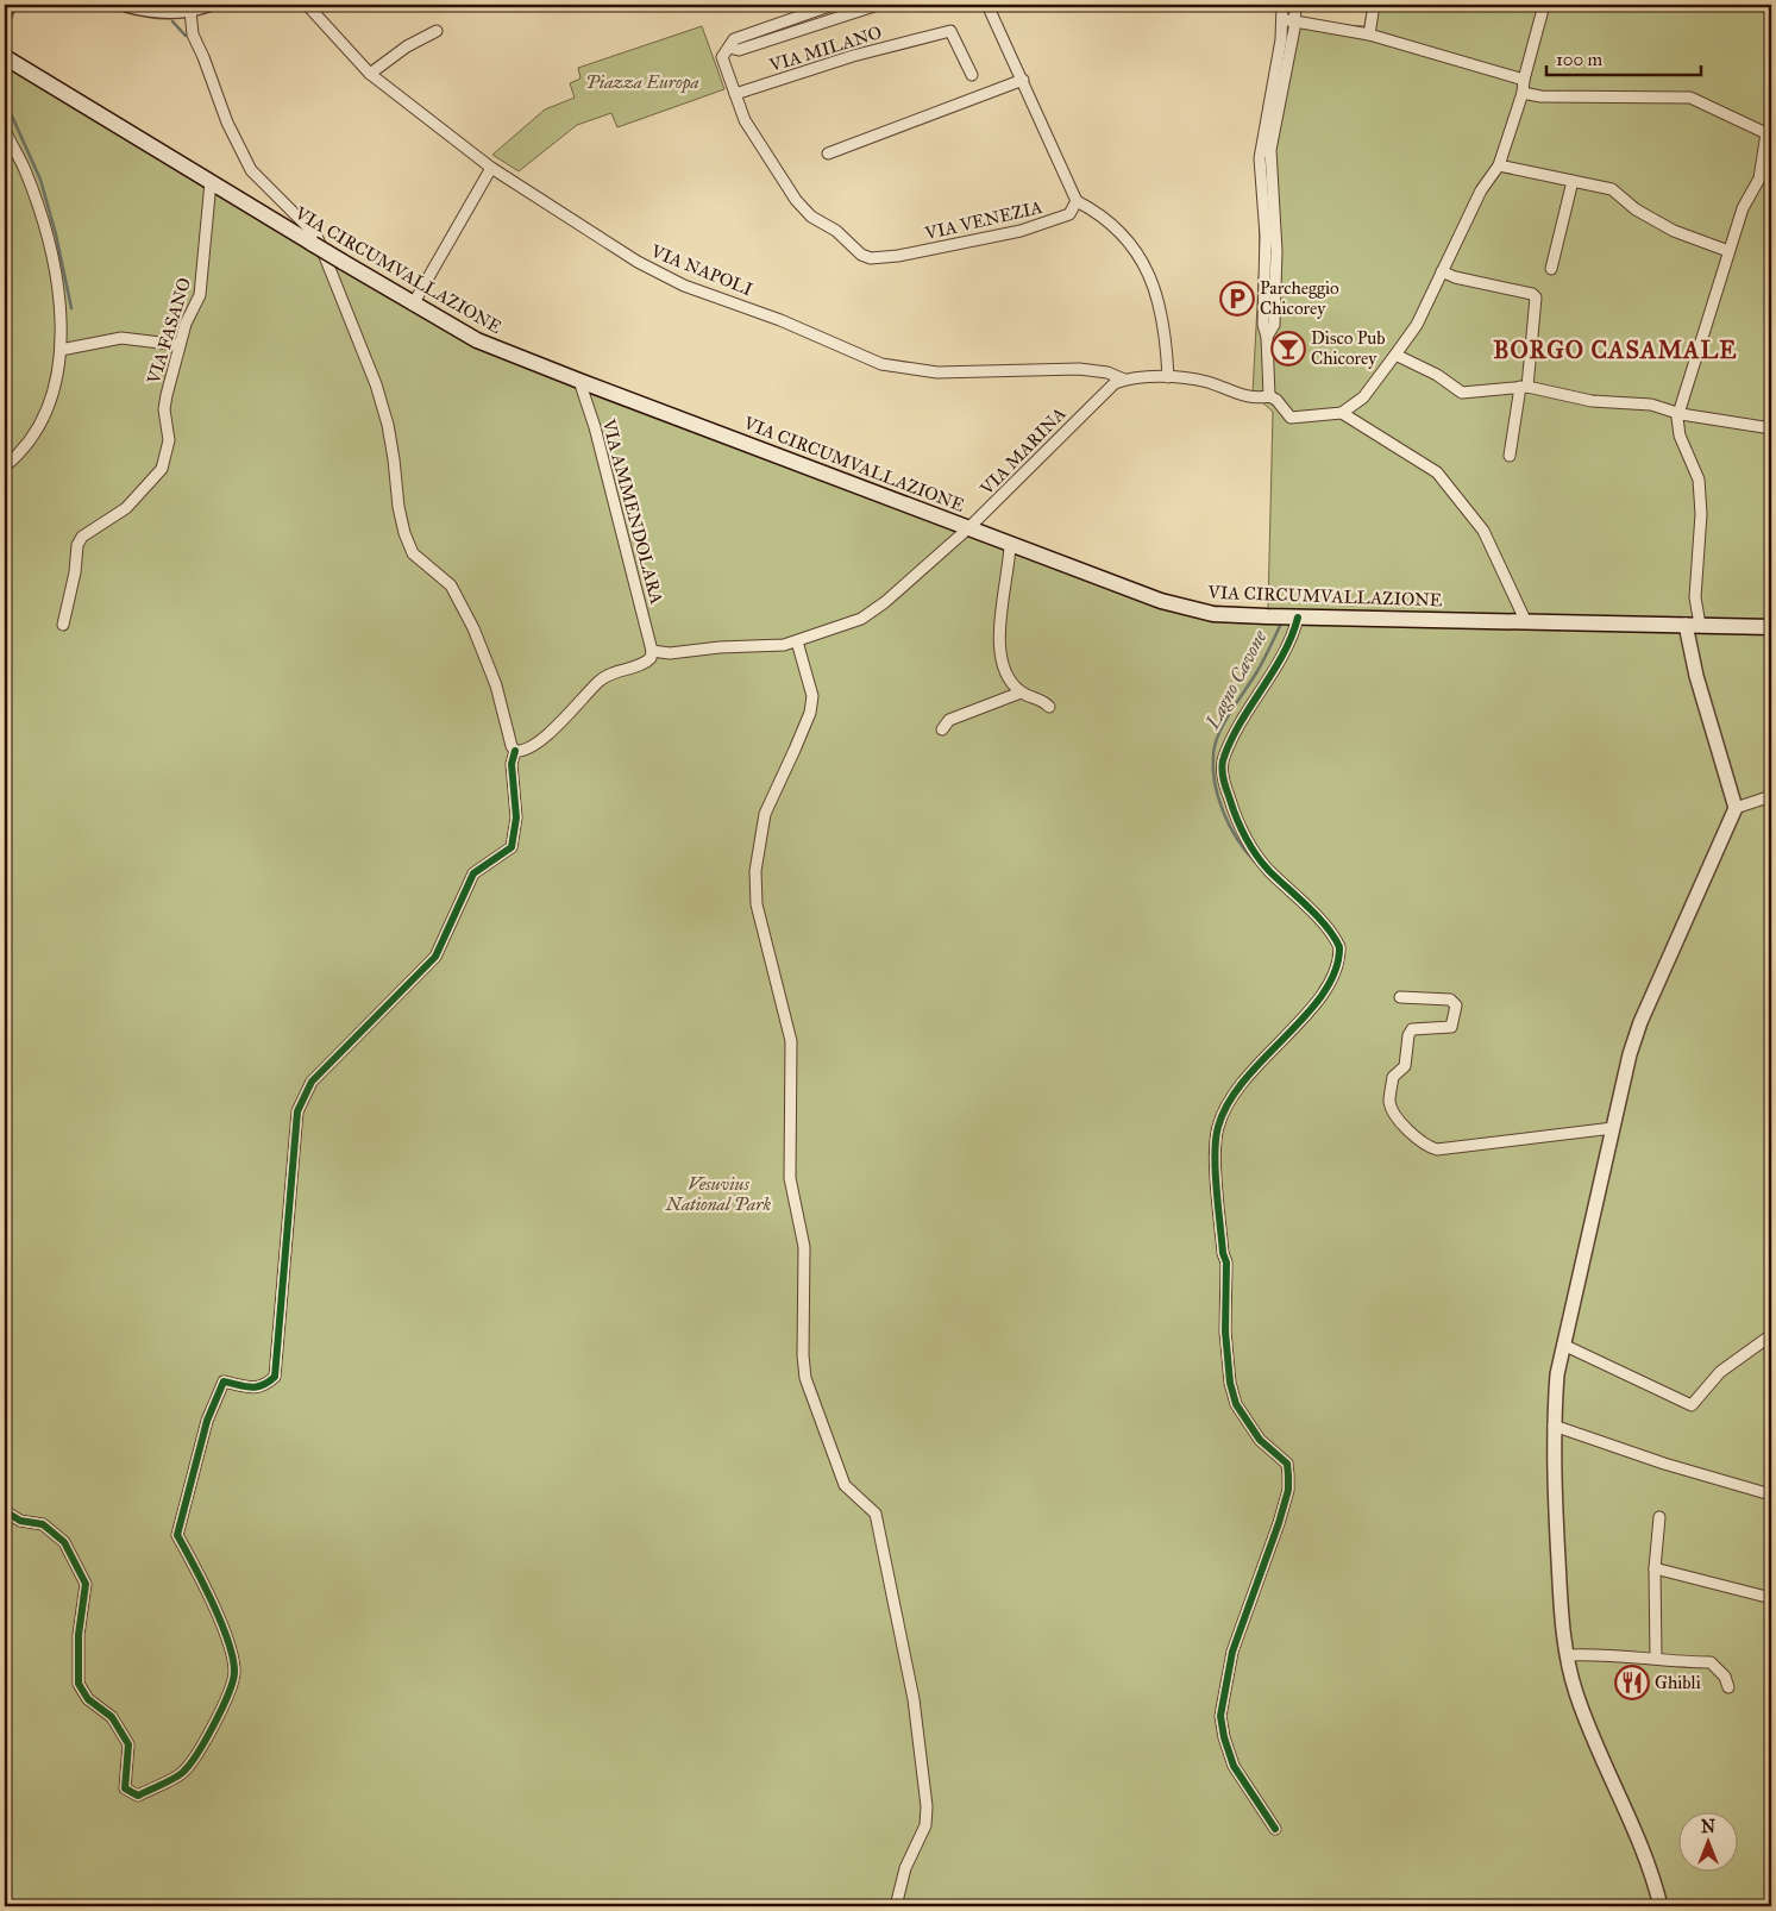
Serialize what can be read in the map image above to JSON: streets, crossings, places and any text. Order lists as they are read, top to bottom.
{
  "streets": {
    "main road": ["VIA CIRCUMVALLAZIONE"],
    "street": [
      "VIA MILANO",
      "VIA VENEZIA",
      "VIA NAPOLI",
      "VIA FASANO",
      "VIA MARINA",
      "VIA AMMENDOLARA"
    ]
  },
  "crossings": [
    ["VIA MILANO", "VIA VENEZIA"],
    ["VIA CIRCUMVALLAZIONE", "VIA FASANO"],
    ["VIA CIRCUMVALLAZIONE", "VIA MARINA"],
    ["VIA CIRCUMVALLAZIONE", "VIA AMMENDOLARA"],
    ["VIA NAPOLI", "VIA MARINA"]
  ],
  "districts": ["BORGO CASAMALE"],
  "water": ["Lagno Cavone"],
  "parks": ["Piazza Europa", "Vesuvius National Park"],
  "places": {
    "parking": ["Parcheggio Chicorey"],
    "bar": ["Disco Pub Chicorey"],
    "restaurant": ["Ghibli"]
  },
  "scale_bar": "100 m",
  "north": "top"
}
